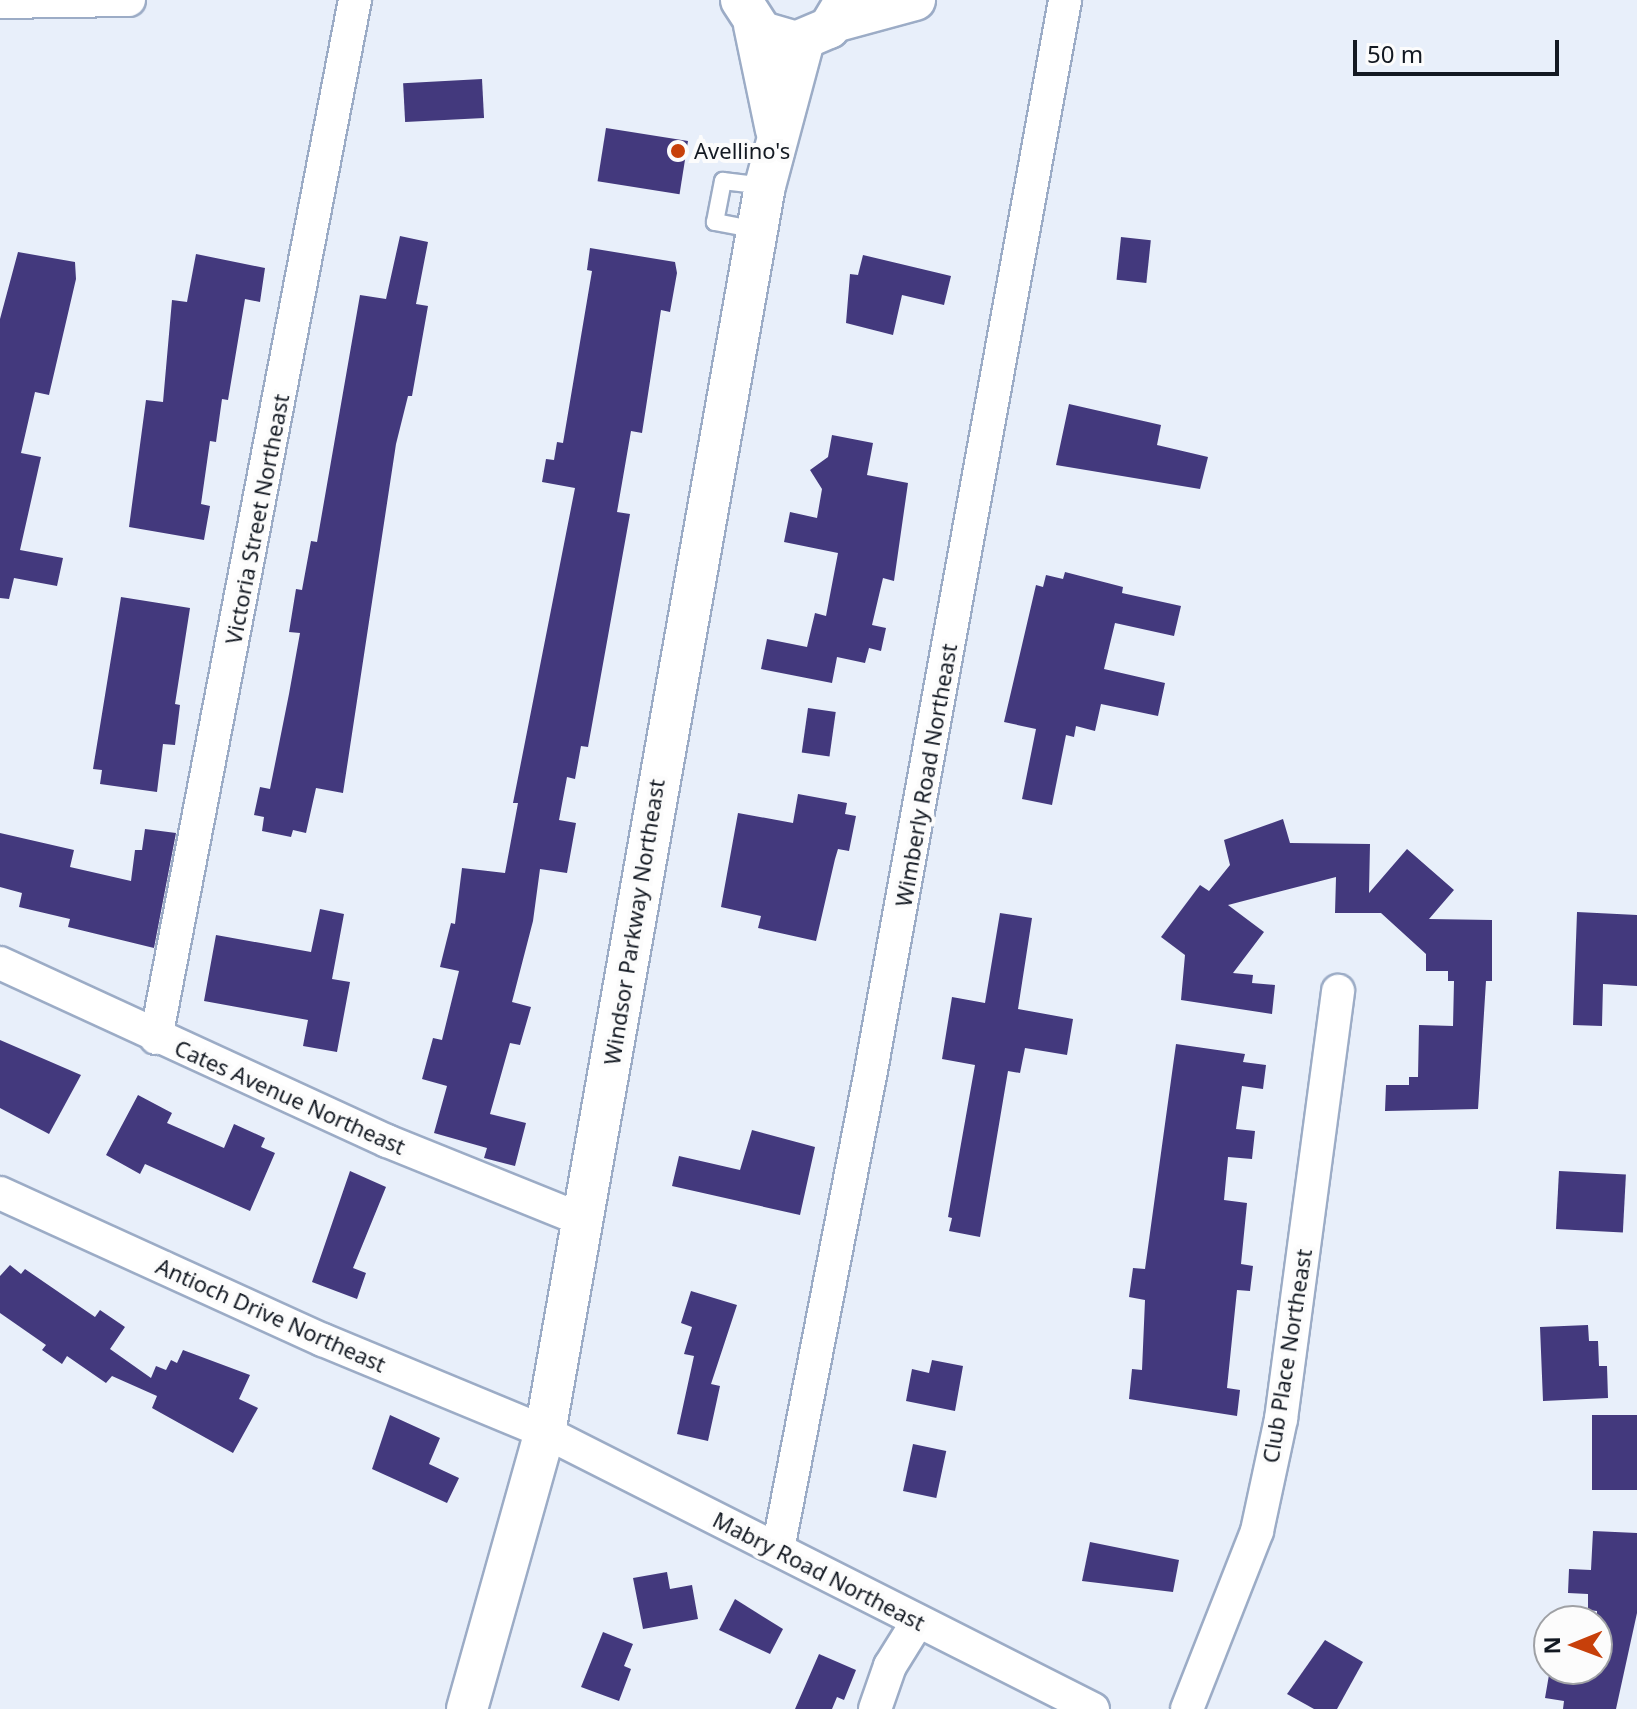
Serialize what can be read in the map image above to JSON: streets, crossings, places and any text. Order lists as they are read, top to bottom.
{
  "streets": {
    "street": [
      "Victoria Street Northeast",
      "Wimberly Road Northeast",
      "Windsor Parkway Northeast",
      "Cates Avenue Northeast",
      "Antioch Drive Northeast",
      "Club Place Northeast",
      "Mabry Road Northeast"
    ]
  },
  "crossings": [
    ["Victoria Street Northeast", "Cates Avenue Northeast"],
    ["Wimberly Road Northeast", "Mabry Road Northeast"],
    ["Windsor Parkway Northeast", "Cates Avenue Northeast"],
    ["Windsor Parkway Northeast", "Antioch Drive Northeast"],
    ["Windsor Parkway Northeast", "Mabry Road Northeast"],
    ["Antioch Drive Northeast", "Mabry Road Northeast"]
  ],
  "places": ["Avellino's"],
  "scale_bar": "50 m",
  "north": "left"
}
